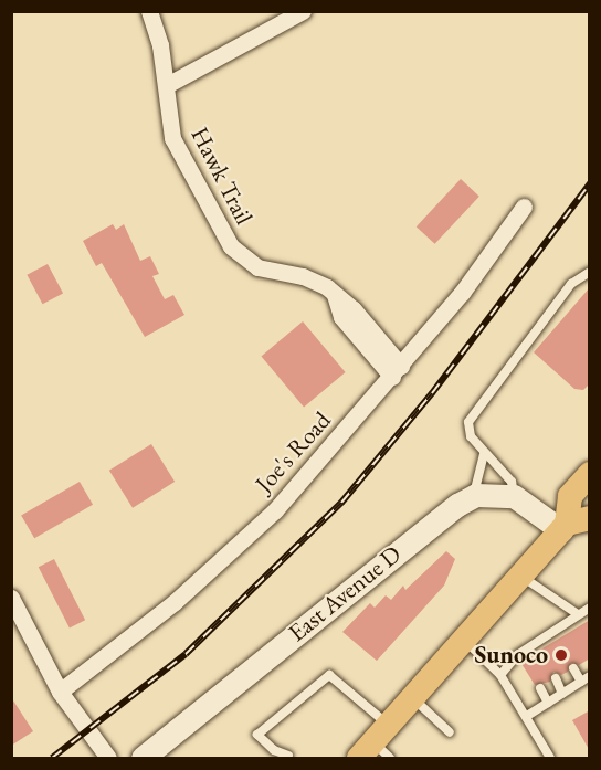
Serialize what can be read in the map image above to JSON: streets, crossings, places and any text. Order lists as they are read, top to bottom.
{
  "streets": {
    "main road": ["East Avenue D"],
    "street": ["Hawk Trail", "Joe's Road"]
  },
  "crossings": [
    ["Hawk Trail", "Joe's Road"]
  ],
  "places": ["Sunoco"]
}
